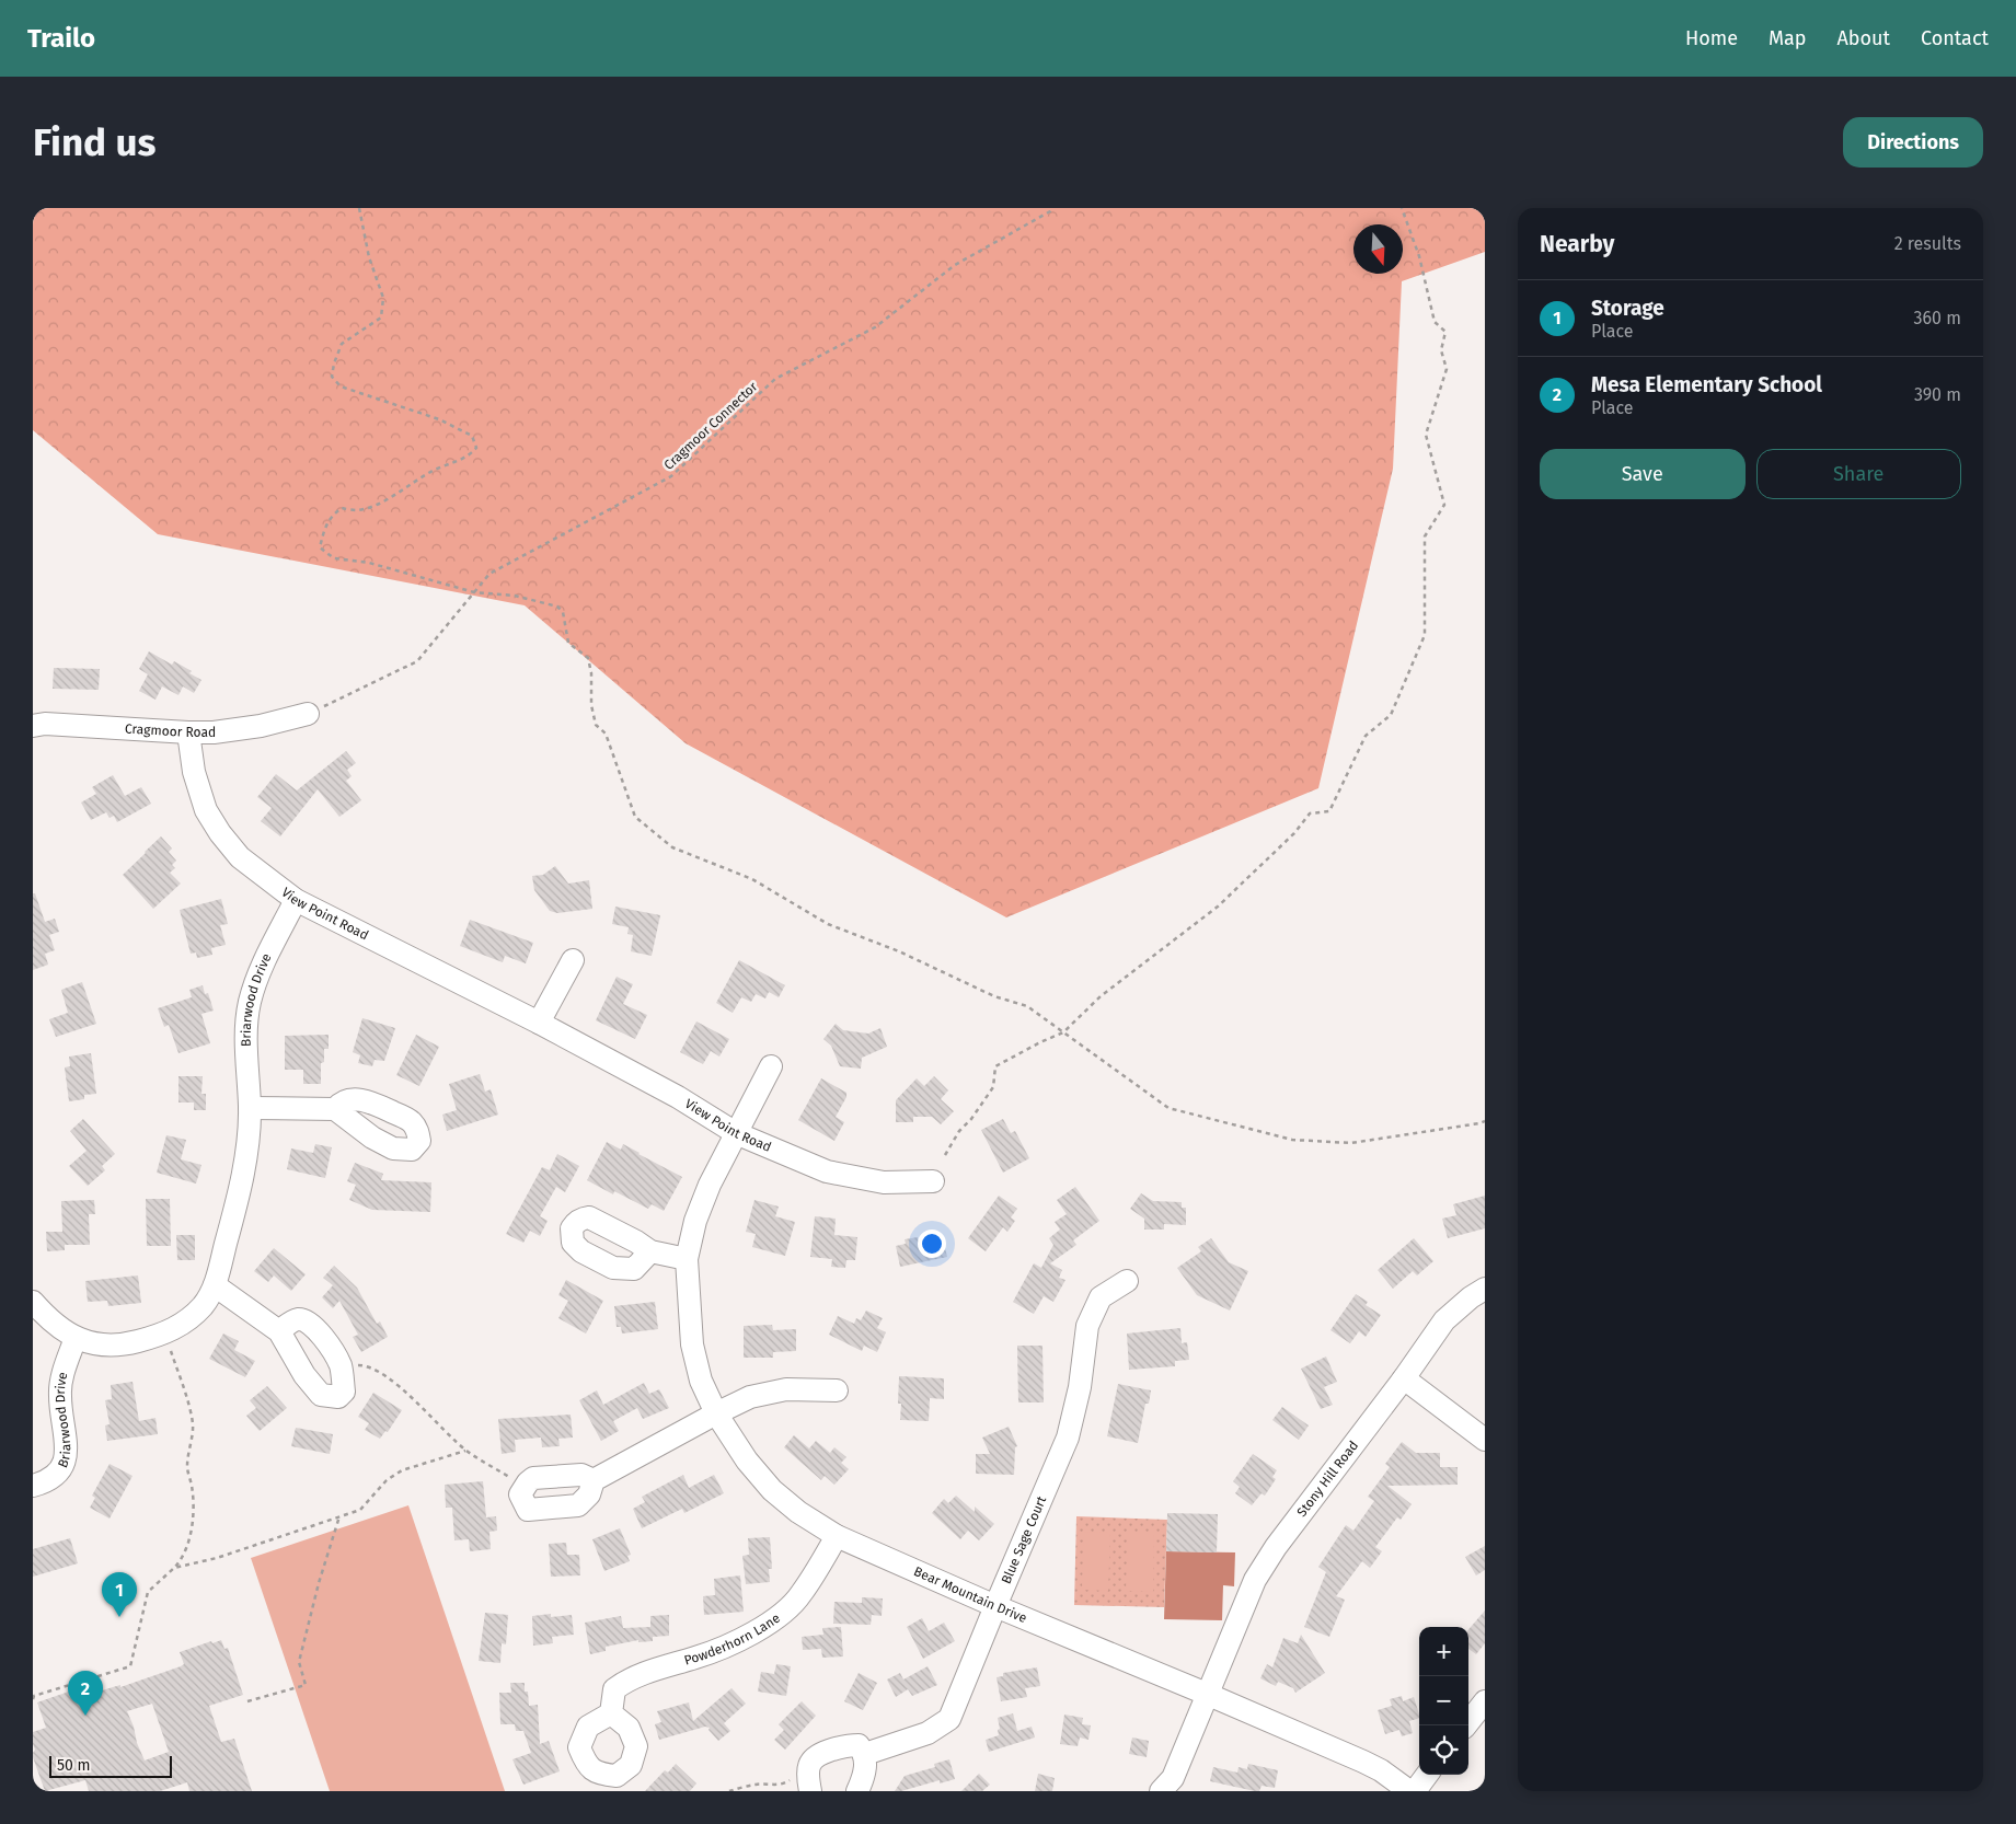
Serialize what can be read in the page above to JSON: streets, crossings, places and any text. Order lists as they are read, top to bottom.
{
  "streets": {
    "street": [
      "Cragmoor Road",
      "View Point Road",
      "Briarwood Drive",
      "Stony Hill Road",
      "Blue Sage Court",
      "Bear Mountain Drive",
      "Powderhorn Lane"
    ],
    "path": ["Cragmoor Connector"]
  },
  "crossings": [
    ["Cragmoor Connector", "Cragmoor Road"],
    ["Cragmoor Road", "View Point Road"],
    ["View Point Road", "Briarwood Drive"],
    ["View Point Road", "Bear Mountain Drive"],
    ["Stony Hill Road", "Bear Mountain Drive"],
    ["Blue Sage Court", "Bear Mountain Drive"],
    ["Bear Mountain Drive", "Powderhorn Lane"]
  ],
  "scale_bar": "50 m",
  "north": "bottom",
  "page": {
    "header": "Trailo",
    "nav": [
      "Home",
      "Map",
      "About",
      "Contact"
    ],
    "buttons": [
      "Directions",
      ["Save", "Share"]
    ],
    "title": "Find us",
    "heading": ["Nearby", "2 results"],
    "list": [
      {
        "mark": "1",
        "name": "Storage",
        "note": "Place",
        "value": "360 m"
      },
      {
        "mark": "2",
        "name": "Mesa Elementary School",
        "note": "Place",
        "value": "390 m"
      }
    ],
    "pins": ["1", "2"],
    "map_buttons": ["+", "−"],
    "scale": "50 m"
  }
}
